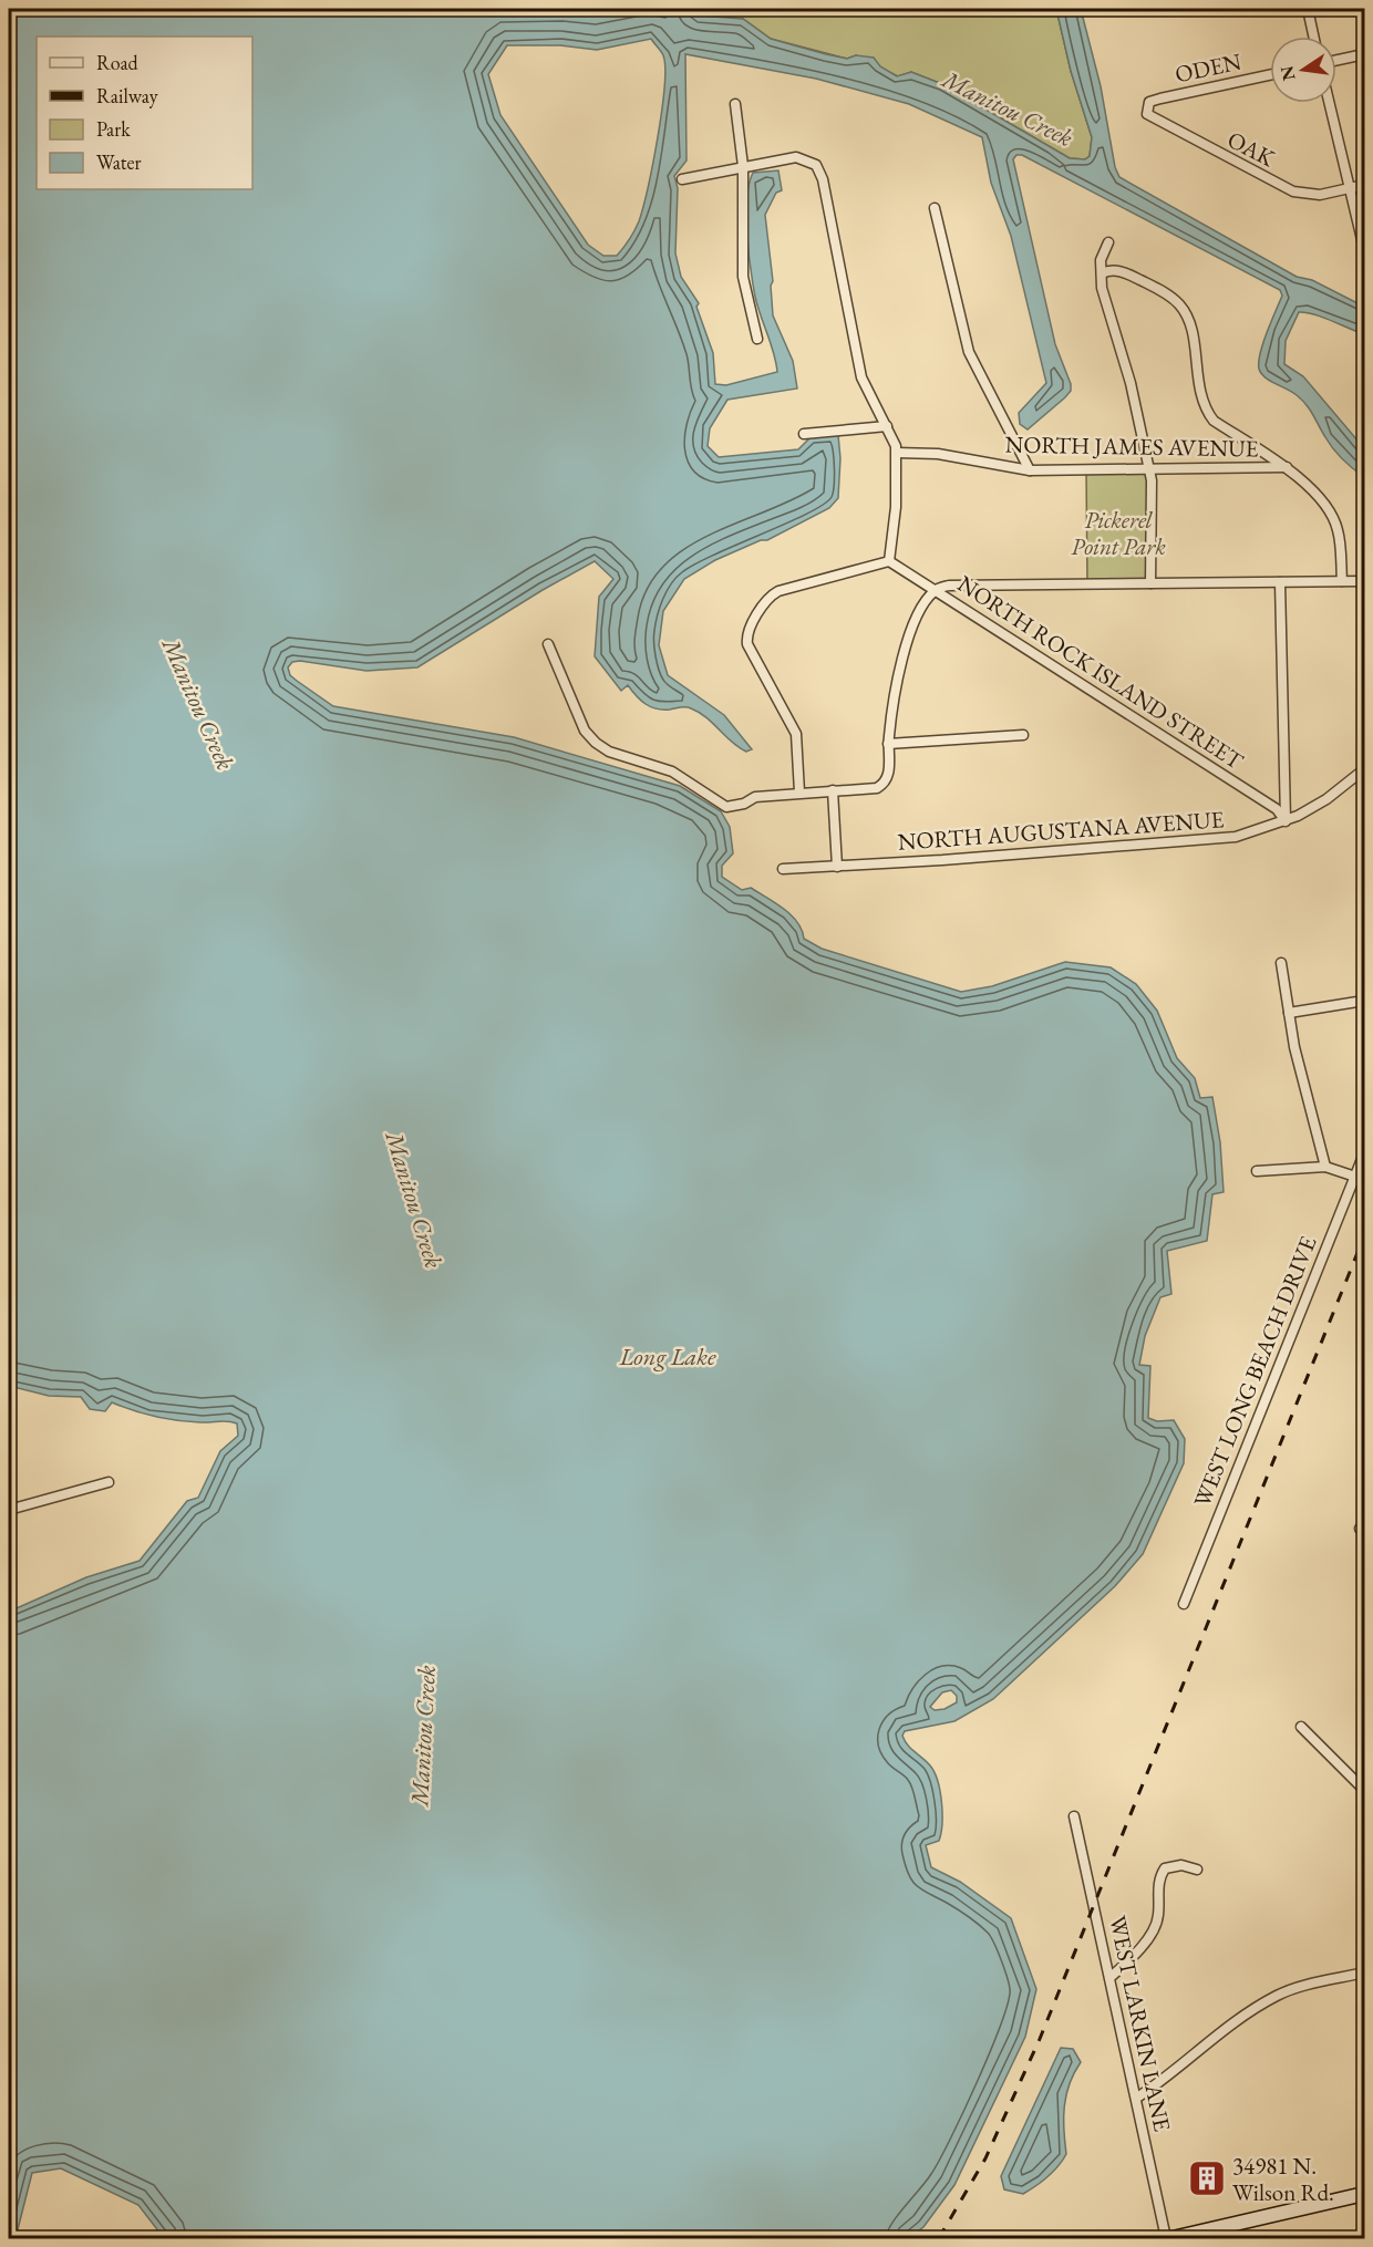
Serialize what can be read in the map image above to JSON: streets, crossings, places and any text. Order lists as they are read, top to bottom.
{
  "streets": {
    "street": [
      "ODEN",
      "OAK",
      "NORTH JAMES AVENUE",
      "NORTH ROCK ISLAND STREET",
      "NORTH AUGUSTANA AVENUE",
      "WEST LONG BEACH DRIVE",
      "WEST LARKIN LANE"
    ]
  },
  "crossings": [
    ["ODEN", "OAK"],
    ["NORTH ROCK ISLAND STREET", "NORTH AUGUSTANA AVENUE"]
  ],
  "water": ["Manitou Creek", "Long Lake"],
  "parks": ["Pickerel Point Park"],
  "places": {
    "building": ["34981 N. Wilson Rd."]
  },
  "legend": [
    "Road",
    "Railway",
    "Park",
    "Water"
  ],
  "north": "left"
}
